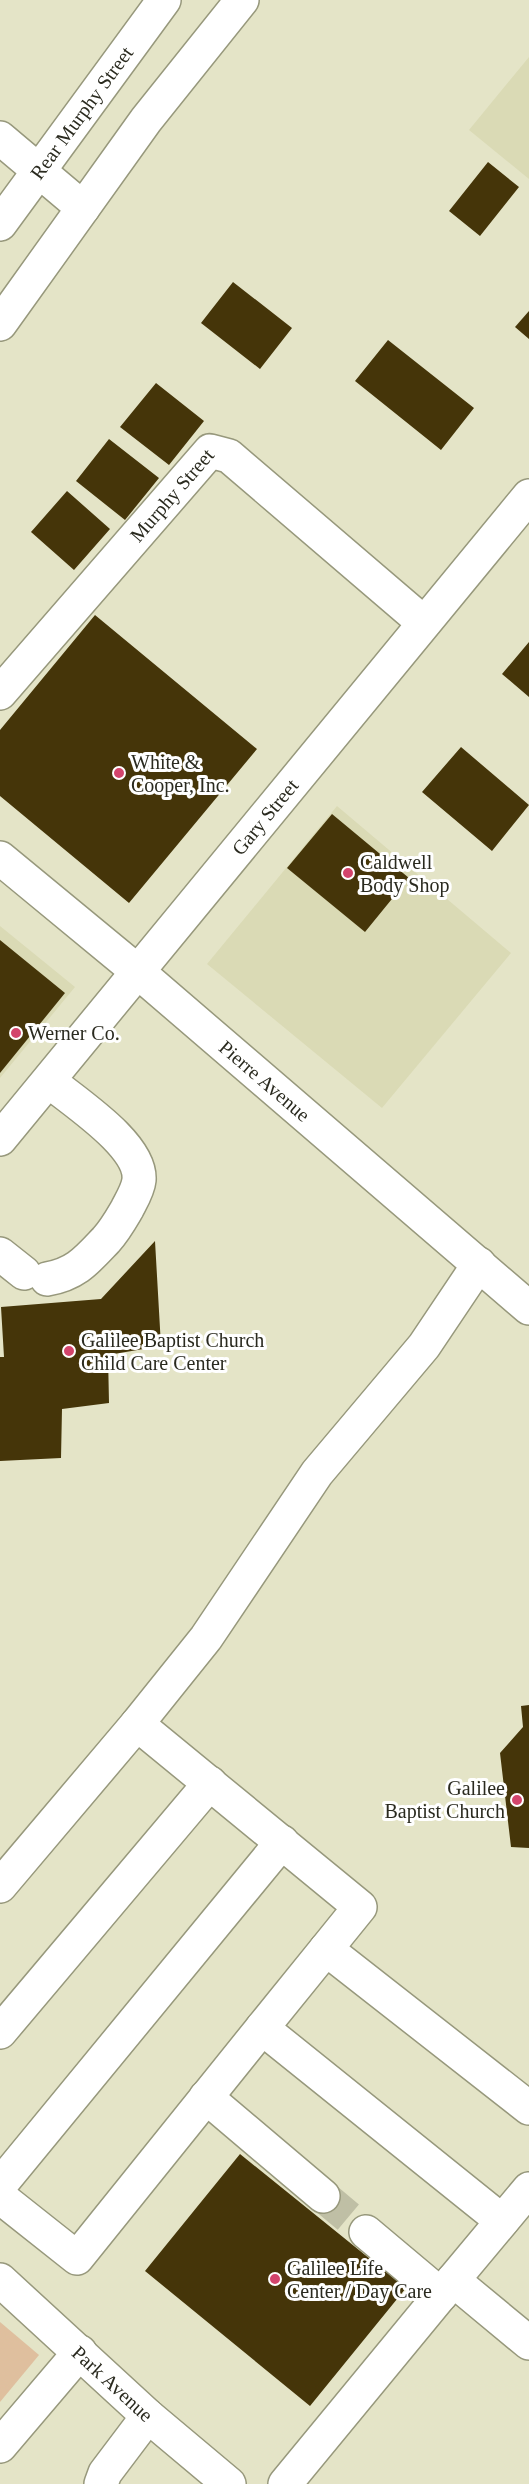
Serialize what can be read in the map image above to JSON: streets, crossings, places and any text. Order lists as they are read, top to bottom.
{
  "streets": {
    "street": [
      "Rear Murphy Street",
      "Murphy Street",
      "Gary Street",
      "Pierre Avenue",
      "Park Avenue"
    ]
  },
  "crossings": [
    ["Murphy Street", "Gary Street"],
    ["Gary Street", "Pierre Avenue"]
  ],
  "places": [
    "White & Cooper, Inc.",
    "Caldwell Body Shop",
    "Werner Co.",
    "Galilee Baptist Church Child Care Center",
    "Galilee Baptist Church",
    "Galilee Life Center / Day Care"
  ]
}
